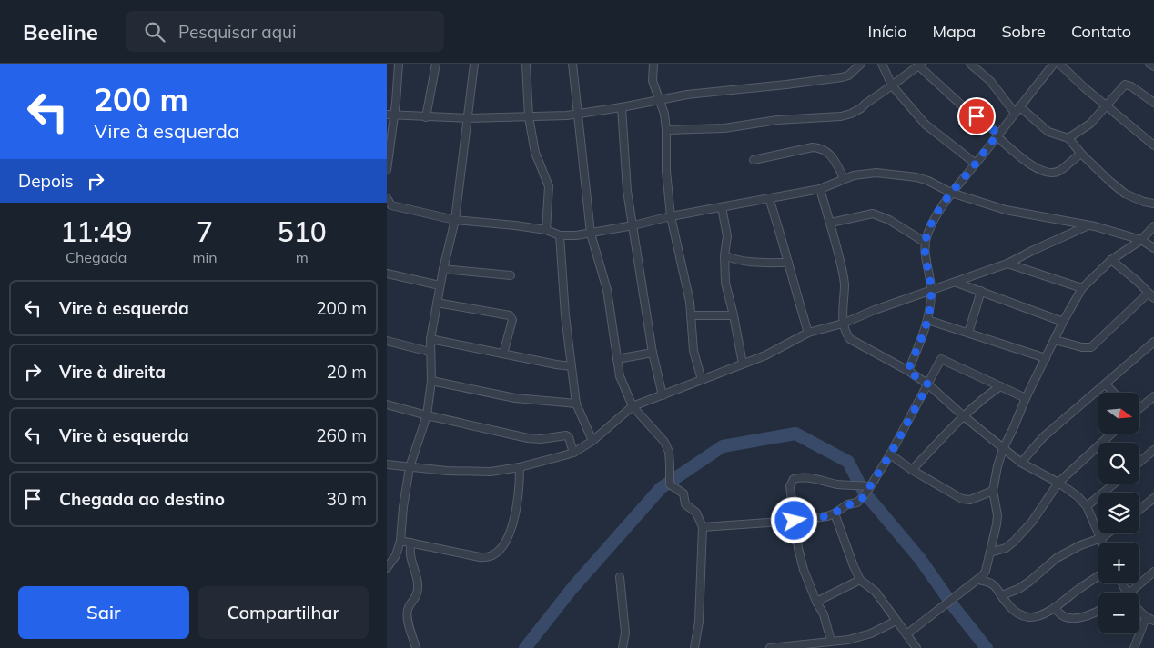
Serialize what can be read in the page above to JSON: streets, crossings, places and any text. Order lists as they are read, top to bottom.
{
  "north": "right",
  "page": {
    "header": "Beeline",
    "search": "Pesquisar aqui",
    "nav": [
      "Início",
      "Mapa",
      "Sobre",
      "Contato"
    ],
    "turn": ["200 m", "Vire à esquerda"],
    "then": "Depois",
    "eta": [
      "11:49",
      "Chegada",
      "7",
      "min",
      "510",
      "m"
    ],
    "list": [
      {
        "name": "Vire à esquerda",
        "value": "200 m"
      },
      {
        "name": "Vire à direita",
        "value": "20 m"
      },
      {
        "name": "Vire à esquerda",
        "value": "260 m"
      },
      {
        "name": "Chegada ao destino",
        "value": "30 m"
      }
    ],
    "map_buttons": ["+", "−"],
    "buttons": ["Sair", "Compartilhar"]
  }
}
